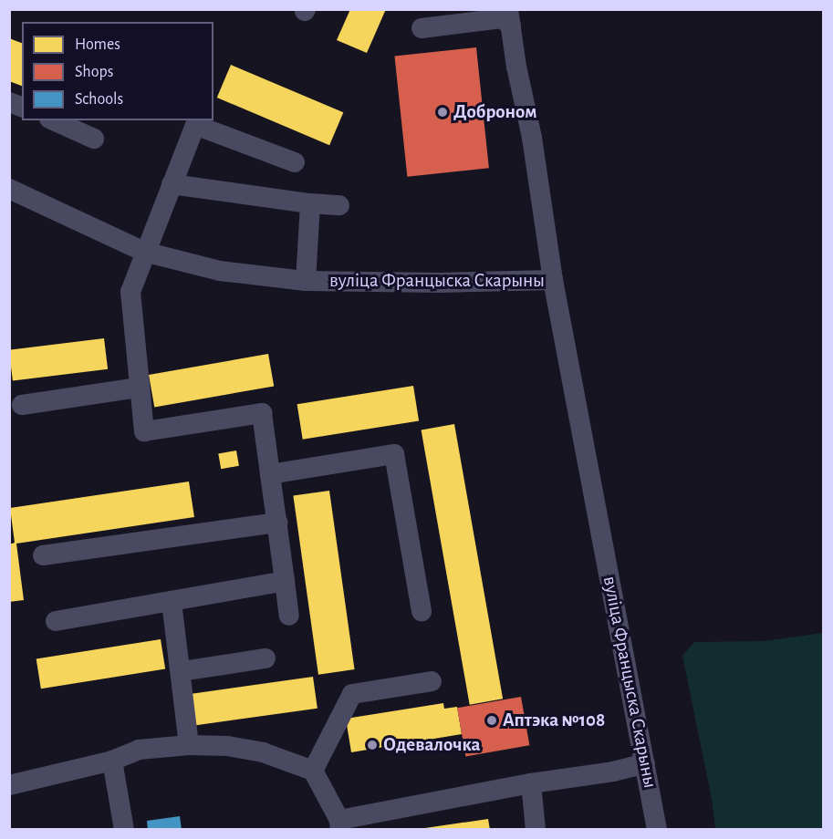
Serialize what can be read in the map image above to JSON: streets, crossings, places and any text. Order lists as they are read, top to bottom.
{
  "streets": {
    "street": ["вуліца Францыска Скарыны"]
  },
  "places": ["Доброном", "Аптэка №108", "Одевалочка"],
  "legend": ["Homes", "Shops", "Schools"]
}
